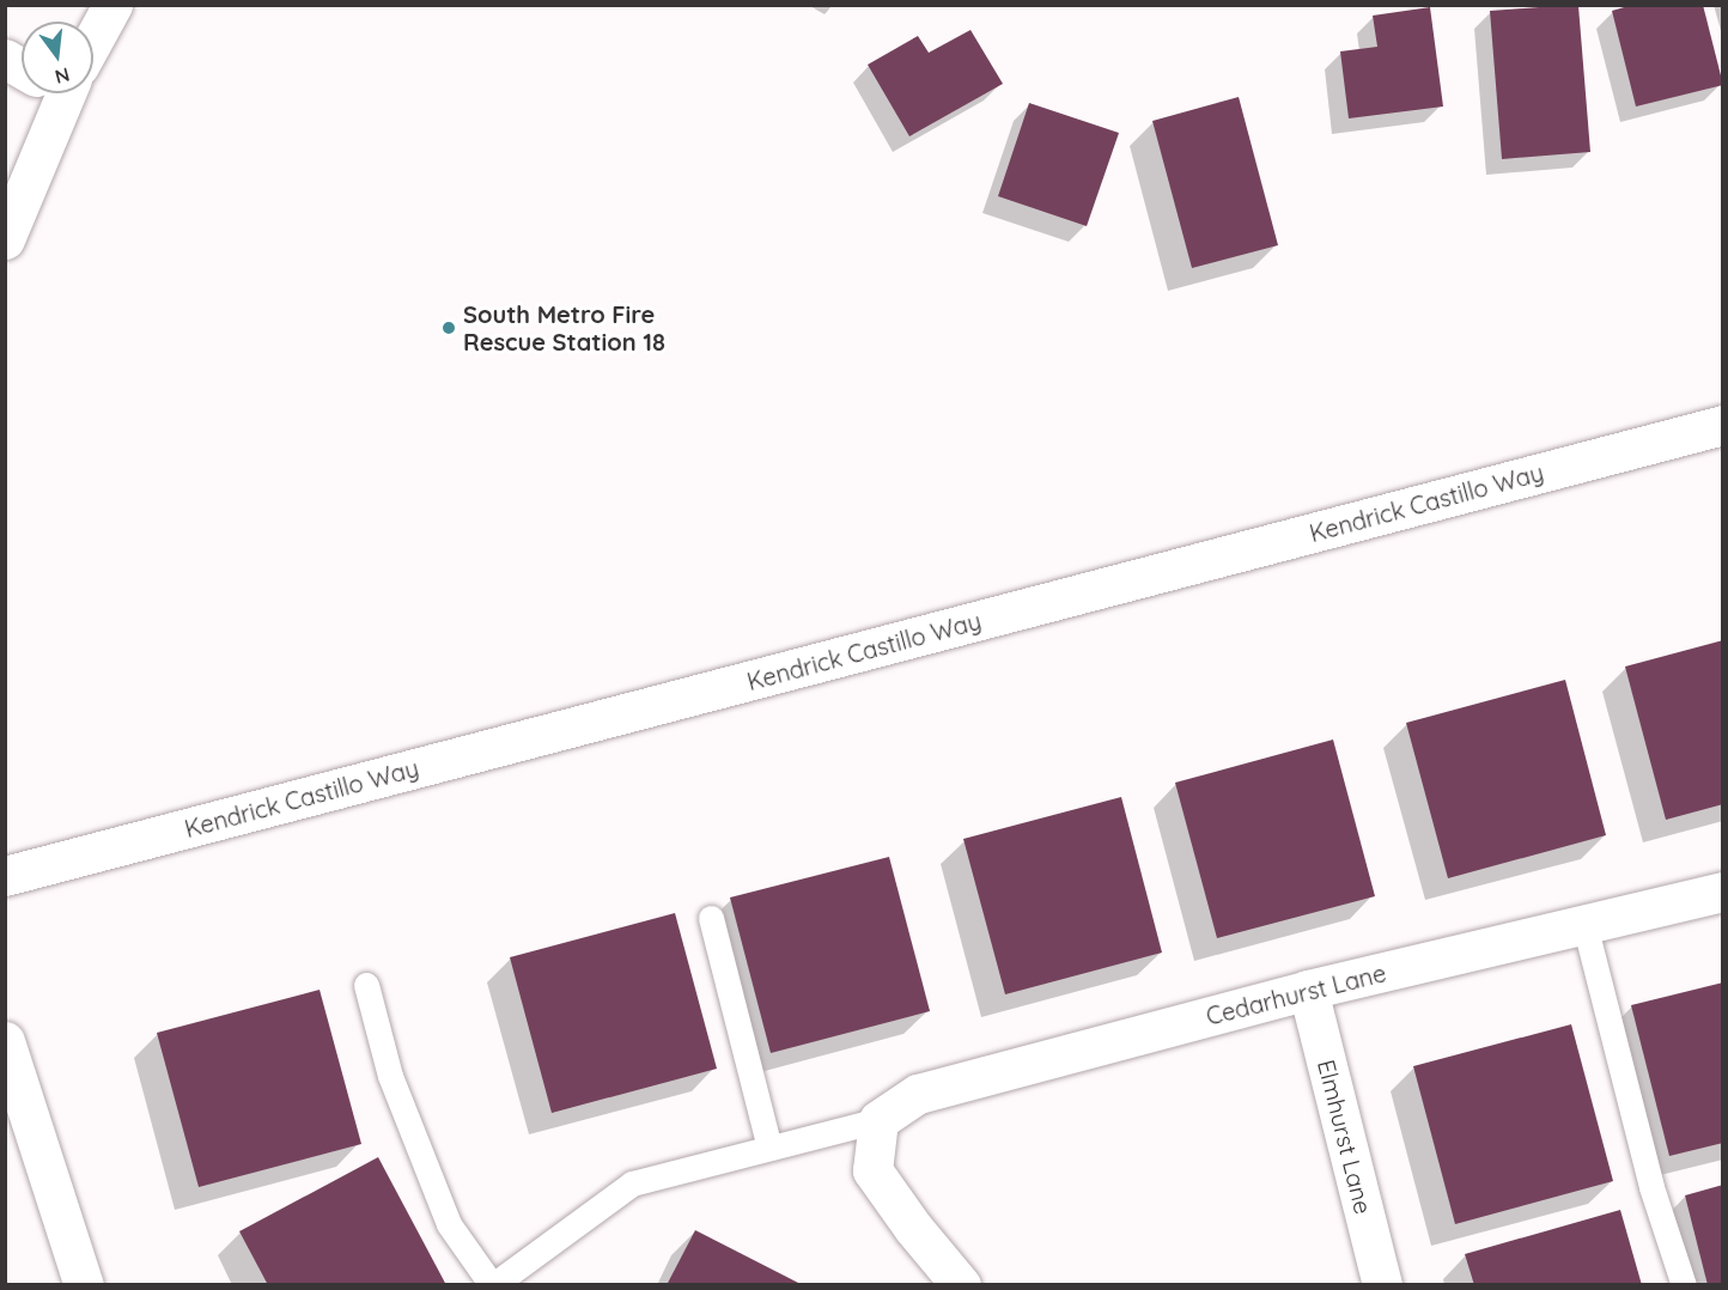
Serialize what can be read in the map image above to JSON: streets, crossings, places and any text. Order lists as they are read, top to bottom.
{
  "streets": {
    "street": ["Kendrick Castillo Way", "Cedarhurst Lane", "Elmhurst Lane"]
  },
  "crossings": [
    ["Cedarhurst Lane", "Elmhurst Lane"]
  ],
  "places": ["South Metro Fire Rescue Station 18"],
  "north": "bottom"
}
